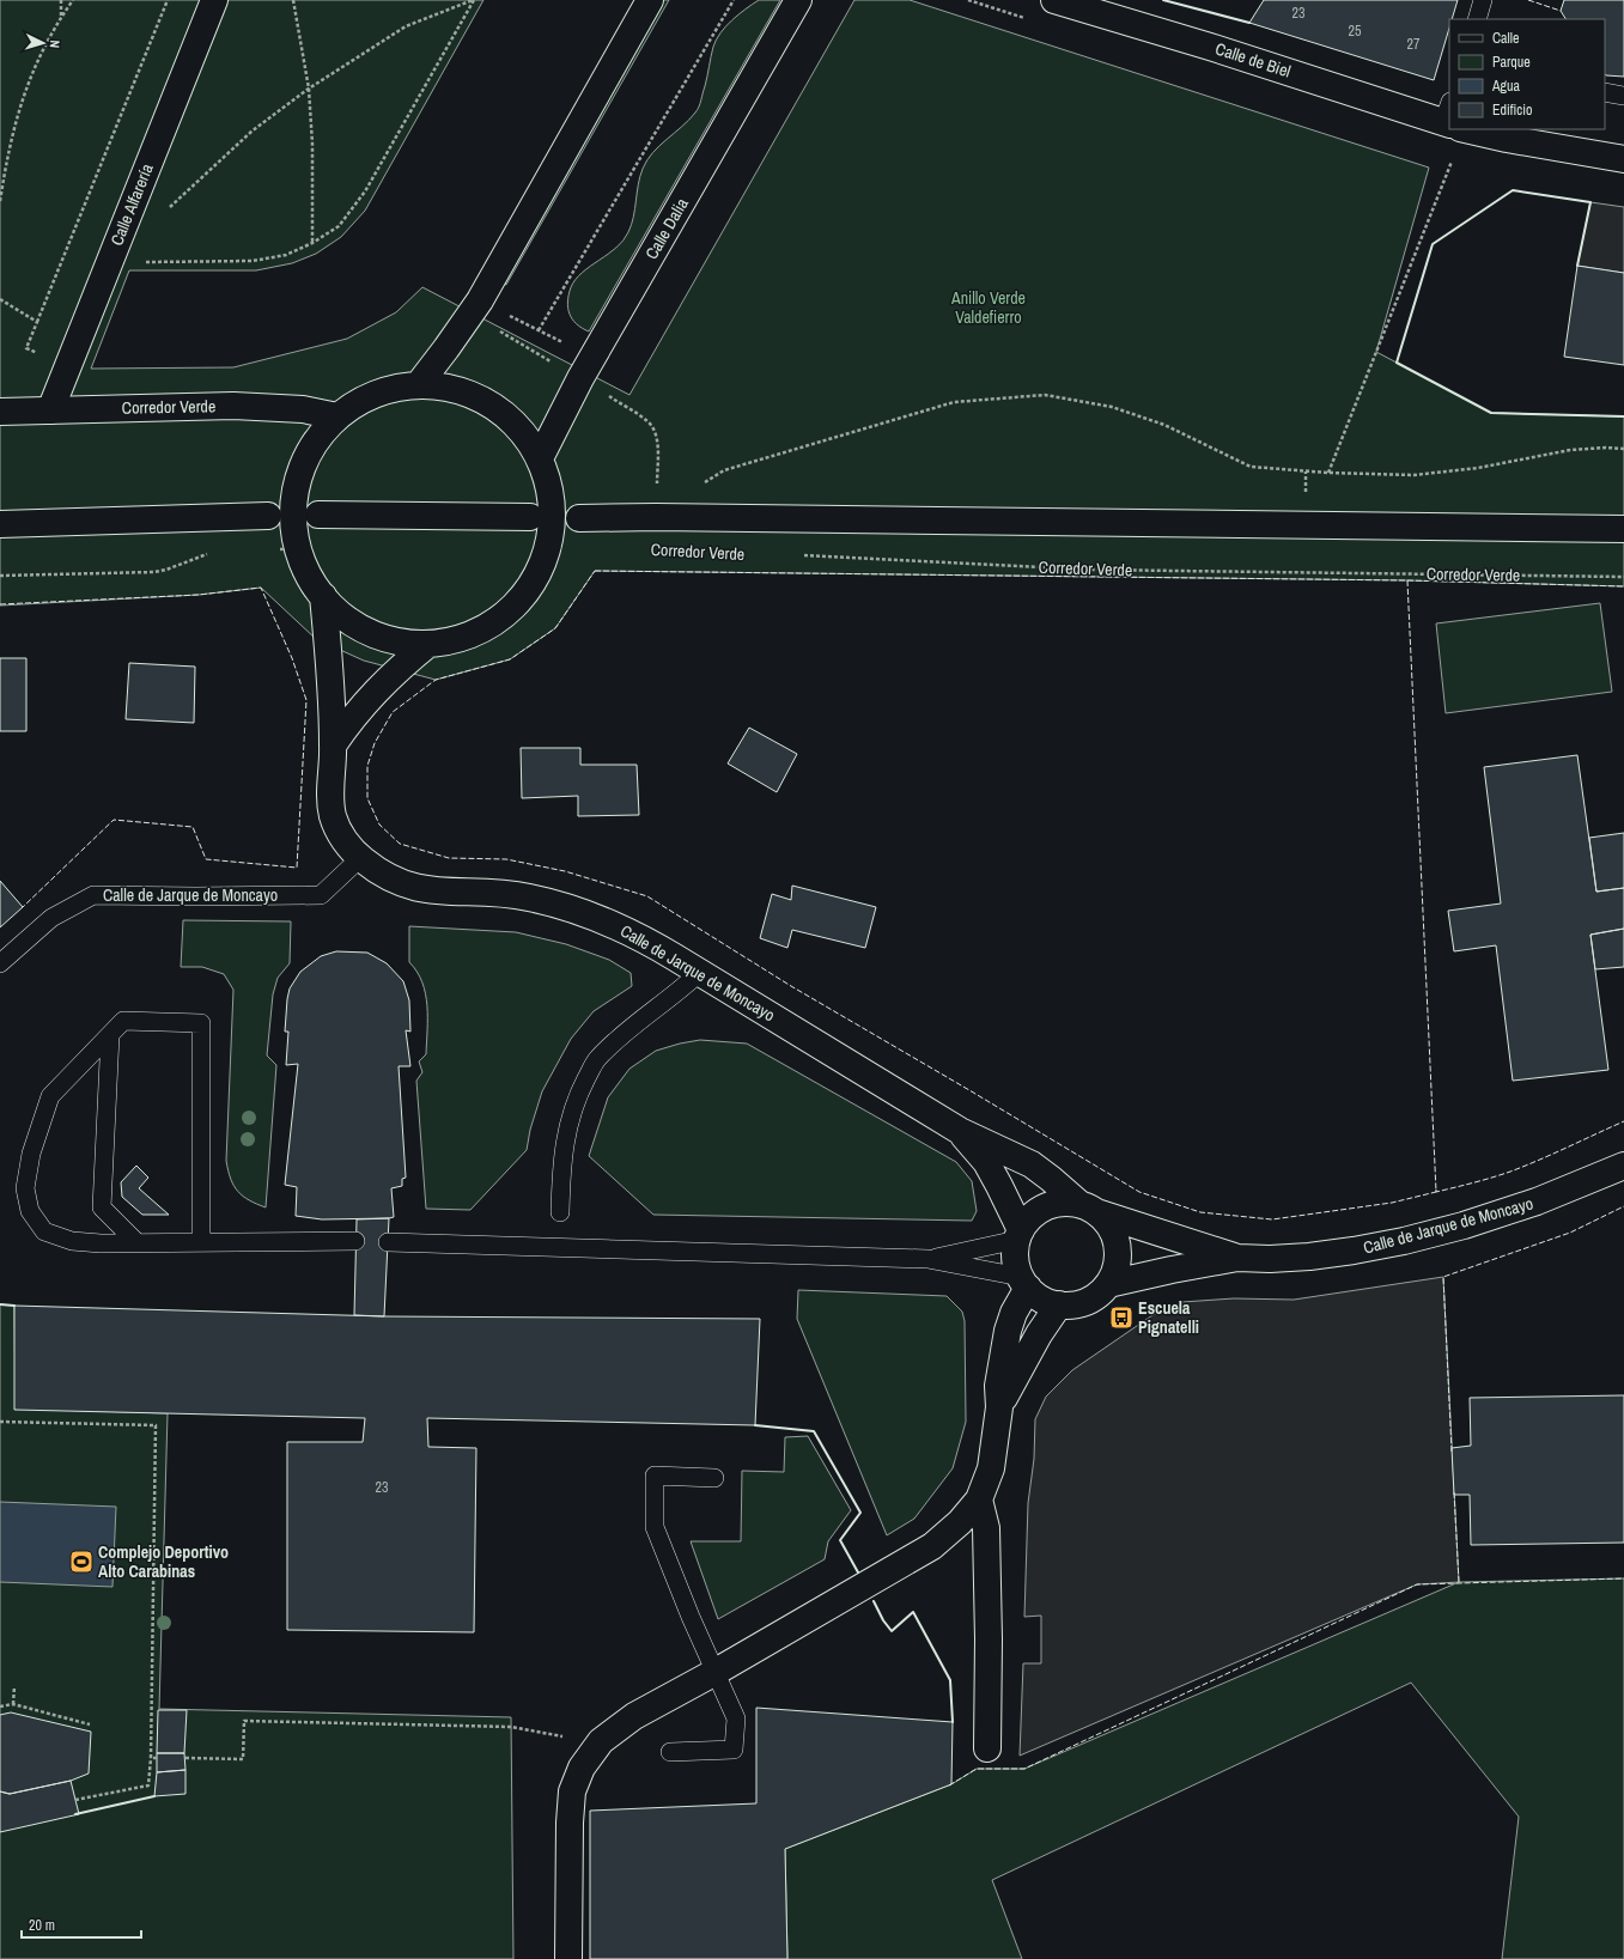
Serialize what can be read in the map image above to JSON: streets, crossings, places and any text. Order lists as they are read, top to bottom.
{
  "streets": {
    "street": [
      "Calle de Biel",
      "Calle Alfarería",
      "Calle Dalia",
      "Corredor Verde",
      "Calle de Jarque de Moncayo"
    ]
  },
  "crossings": [
    ["Calle Alfarería", "Corredor Verde"]
  ],
  "parks": ["Anillo Verde Valdefierro"],
  "places": {
    "bus stop": ["Escuela Pignatelli"],
    "sports": ["Complejo Deportivo Alto Carabinas"]
  },
  "house_numbers": [
    "23",
    "25",
    "27",
    "23"
  ],
  "legend": [
    "Calle",
    "Parque",
    "Agua",
    "Edificio"
  ],
  "scale_bar": "20 m",
  "north": "right"
}
